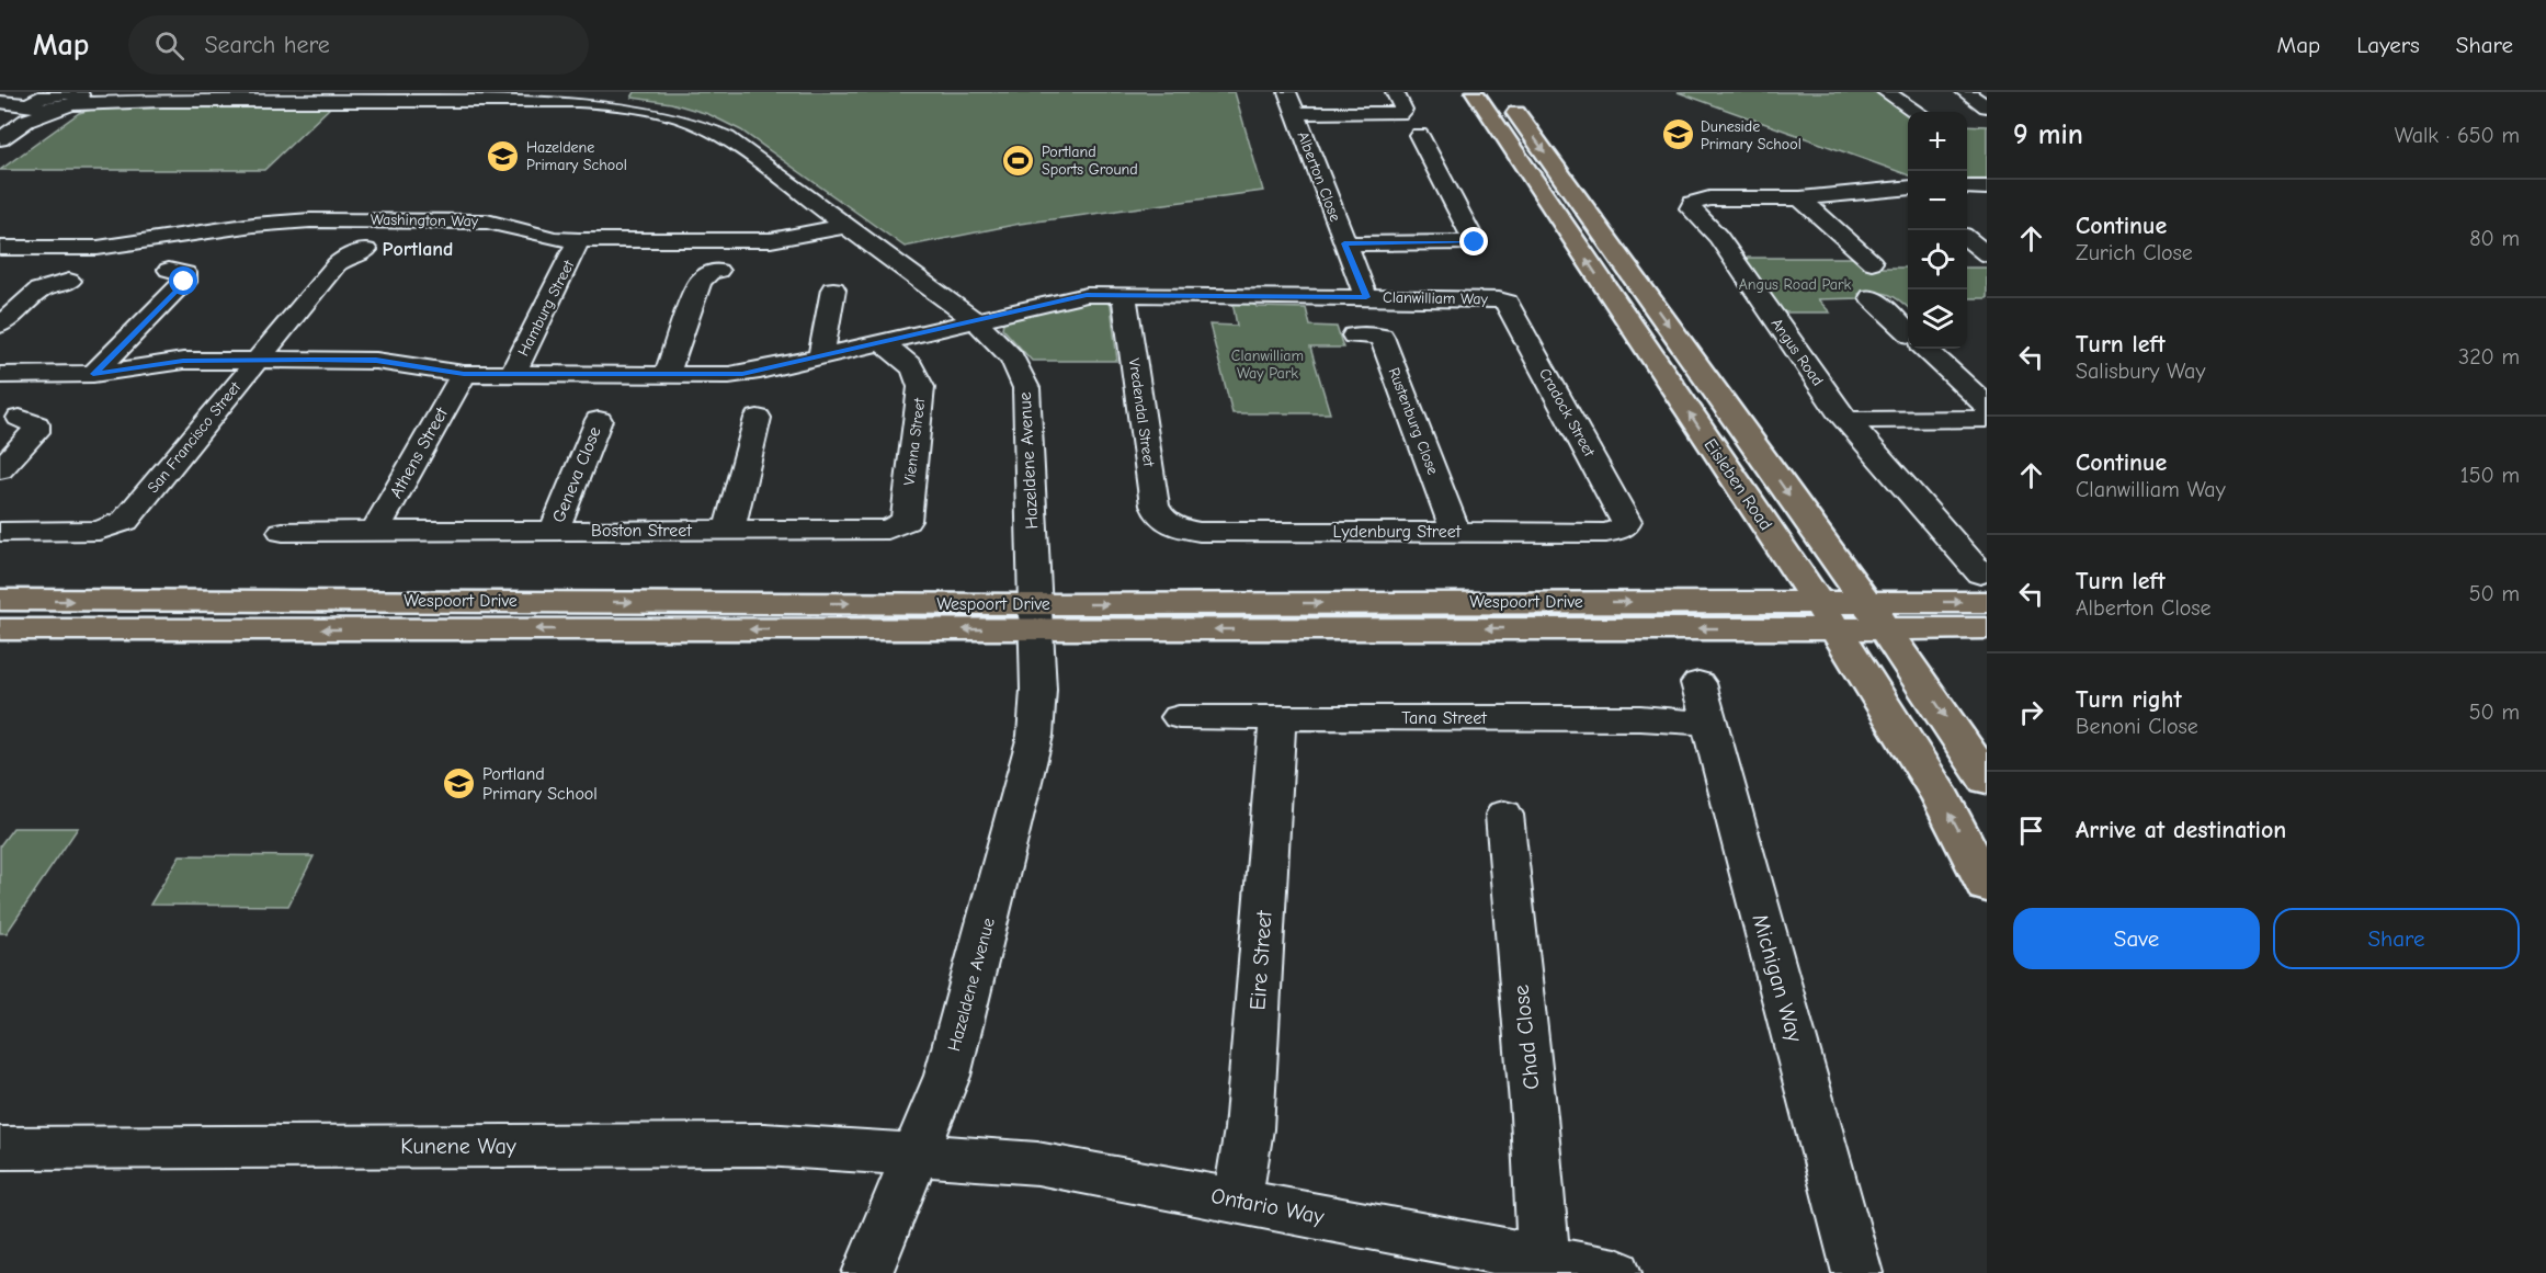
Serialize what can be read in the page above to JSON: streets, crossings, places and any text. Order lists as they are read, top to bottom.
{
  "streets": {
    "main road": ["Eisleben Road", "Wespoort Drive"],
    "street": [
      "Alberton Close",
      "Washington Way",
      "Clanwilliam Way",
      "Hamburg Street",
      "Angus Road",
      "Vredendal Street",
      "Cradock Street",
      "Rustenburg Close",
      "San Francisco Street",
      "Vienna Street",
      "Athens Street",
      "Hazeldene Avenue",
      "Geneva Close",
      "Boston Street",
      "Lydenburg Street",
      "Tana Street",
      "Eire Street",
      "Michigan Way",
      "Chad Close",
      "Kunene Way",
      "Ontario Way"
    ]
  },
  "crossings": [
    ["Alberton Close", "Clanwilliam Way"],
    ["Washington Way", "Hamburg Street"],
    ["Washington Way", "Hazeldene Avenue"],
    ["Clanwilliam Way", "Hamburg Street"],
    ["Clanwilliam Way", "Vredendal Street"],
    ["Clanwilliam Way", "Cradock Street"],
    ["Clanwilliam Way", "San Francisco Street"],
    ["Clanwilliam Way", "Vienna Street"],
    ["Clanwilliam Way", "Athens Street"],
    ["Clanwilliam Way", "Hazeldene Avenue"],
    ["Angus Road", "Wespoort Drive"],
    ["Vredendal Street", "Lydenburg Street"],
    ["Cradock Street", "Lydenburg Street"],
    ["Rustenburg Close", "Lydenburg Street"],
    ["Vienna Street", "Boston Street"],
    ["Athens Street", "Boston Street"],
    ["Hazeldene Avenue", "Wespoort Drive"],
    ["Hazeldene Avenue", "Kunene Way"],
    ["Hazeldene Avenue", "Ontario Way"],
    ["Geneva Close", "Boston Street"],
    ["Eisleben Road", "Wespoort Drive"],
    ["Tana Street", "Eire Street"],
    ["Tana Street", "Michigan Way"],
    ["Eire Street", "Ontario Way"],
    ["Chad Close", "Ontario Way"],
    ["Kunene Way", "Ontario Way"]
  ],
  "districts": ["Portland"],
  "parks": ["Angus Road Park", "Clanwilliam Way Park"],
  "places": {
    "school or university": ["Duneside Primary School", "Hazeldene Primary School", "Portland Primary School"],
    "sports": ["Portland Sports Ground"]
  },
  "page": {
    "header": "Map",
    "search": "Search here",
    "nav": ["Map", "Layers", "Share"],
    "heading": ["9 min", "Walk · 650 m"],
    "map_buttons": ["+", "−"],
    "list": [
      ["Continue", "Zurich Close", "80 m"],
      ["Turn left", "Salisbury Way", "320 m"],
      ["Continue", "Clanwilliam Way", "150 m"],
      ["Turn left", "Alberton Close", "50 m"],
      ["Turn right", "Benoni Close", "50 m"],
      "Arrive at destination"
    ],
    "buttons": ["Save", "Share"]
  }
}
